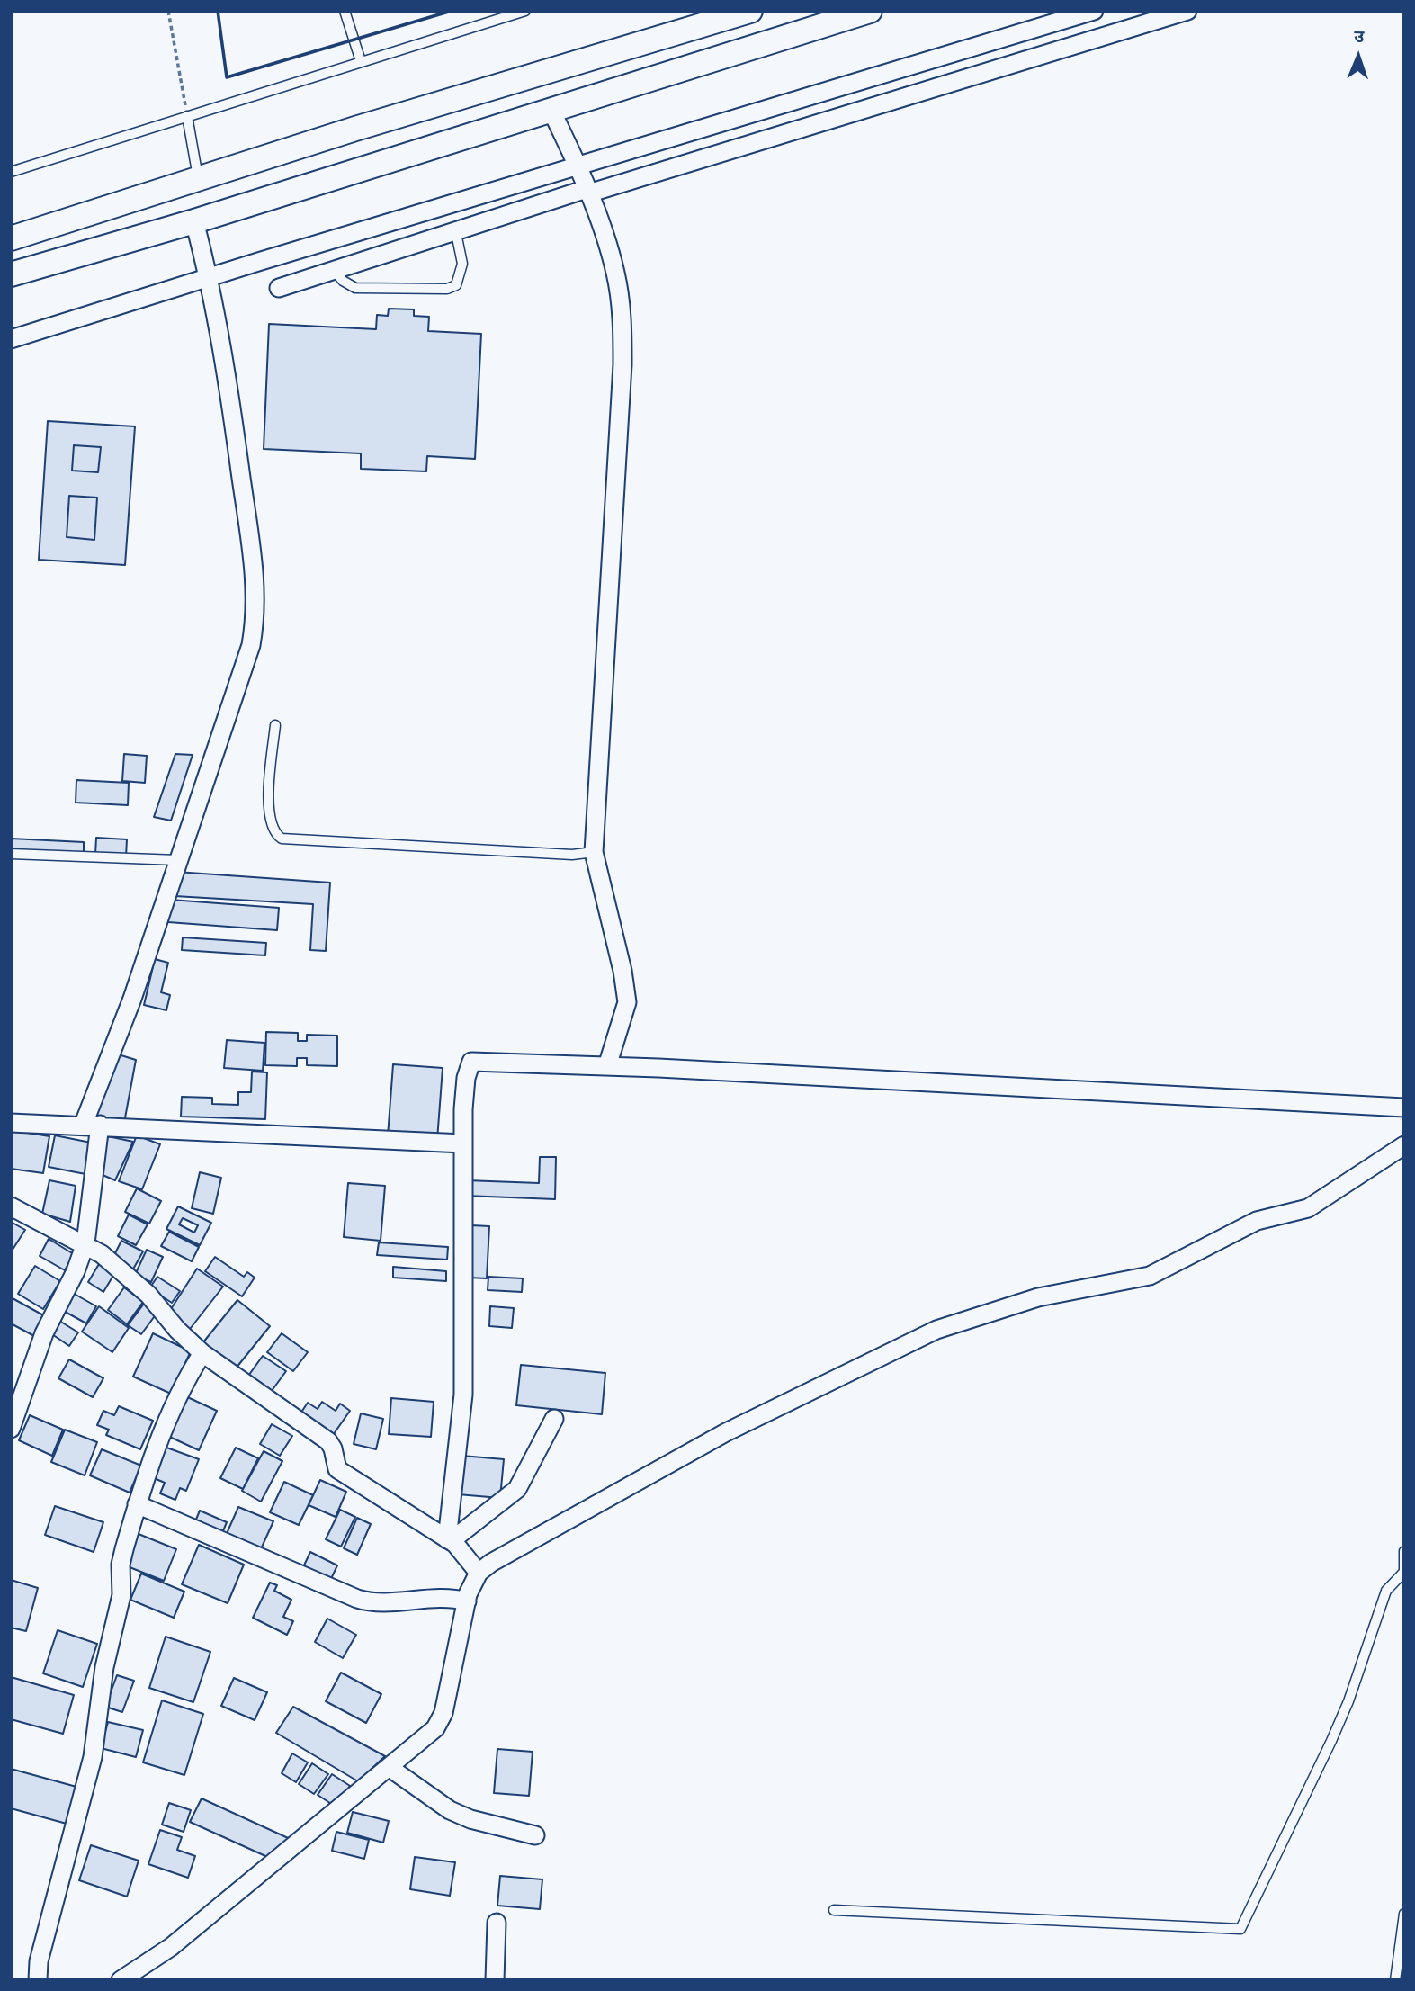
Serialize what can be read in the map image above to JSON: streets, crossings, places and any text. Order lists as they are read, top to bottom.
{
  "north": "top"
}
